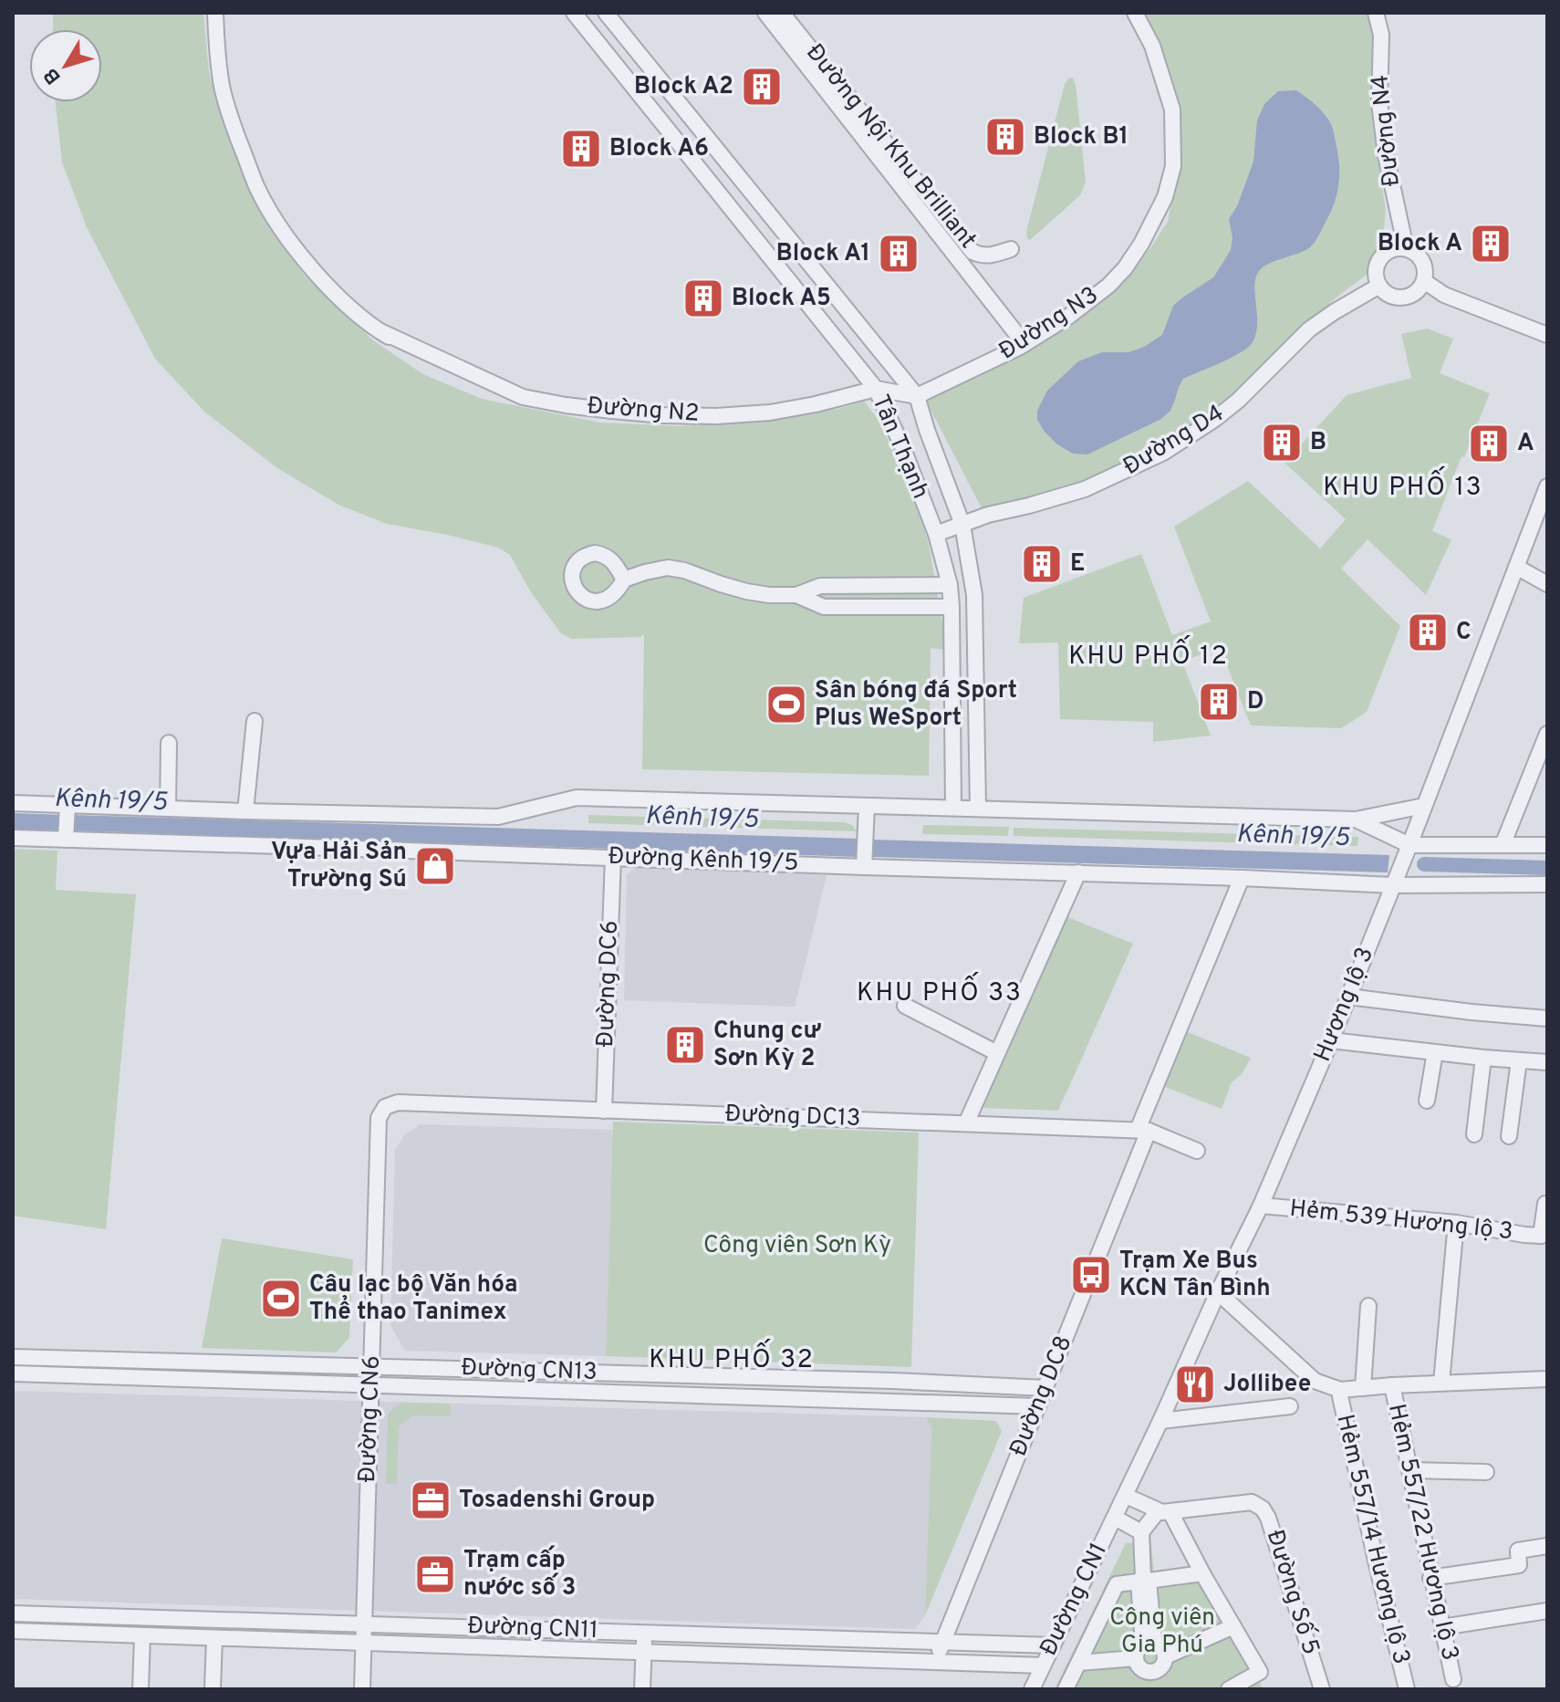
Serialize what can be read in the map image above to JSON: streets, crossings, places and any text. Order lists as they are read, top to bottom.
{
  "streets": {
    "street": [
      "Đường N4",
      "Đường Nội Khu Brilliant",
      "Đường N3",
      "Đường N2",
      "Đường D4",
      "Tân Thạnh",
      "Đường Kênh 19/5",
      "Đường DC6",
      "Hương lộ 3",
      "Đường DC13",
      "Hẻm 539 Hương lộ 3",
      "Đường CN13",
      "Đường DC8",
      "Đường CN6",
      "Hẻm 557/22 Hương lộ 3",
      "Hẻm 557/14 Hương lộ 3",
      "Đường Số 5",
      "Đường CN1",
      "Đường CN11"
    ]
  },
  "crossings": [
    ["Đường N4", "Đường D4"],
    ["Đường N3", "Đường N2"],
    ["Đường N3", "Tân Thạnh"],
    ["Đường N2", "Tân Thạnh"],
    ["Đường D4", "Tân Thạnh"],
    ["Tân Thạnh", "Đường Kênh 19/5"],
    ["Đường Kênh 19/5", "Đường DC6"],
    ["Đường Kênh 19/5", "Hương lộ 3"],
    ["Đường Kênh 19/5", "Đường DC8"],
    ["Đường DC6", "Đường DC13"],
    ["Hương lộ 3", "Hẻm 539 Hương lộ 3"],
    ["Hương lộ 3", "Đường CN1"],
    ["Đường DC13", "Đường DC8"],
    ["Đường DC13", "Đường CN6"],
    ["Đường CN13", "Đường DC8"],
    ["Đường CN13", "Đường CN6"],
    ["Đường DC8", "Đường CN11"],
    ["Đường CN6", "Đường CN11"],
    ["Đường CN1", "Đường CN11"]
  ],
  "districts": [
    "KHU PHỐ 13",
    "KHU PHỐ 12",
    "KHU PHỐ 33",
    "KHU PHỐ 32"
  ],
  "water": ["Kênh 19/5"],
  "parks": ["Công viên Sơn Kỳ", "Công viên Gia Phú"],
  "places": {
    "building": [
      "Block A2",
      "Block B1",
      "Block A6",
      "Block A",
      "Block A1",
      "Block A5",
      "B",
      "A",
      "E",
      "C",
      "D",
      "Chung cư Sơn Kỳ 2"
    ],
    "sports": ["Sân bóng đá Sport Plus WeSport", "Câu lạc bộ Văn hóa Thể thao Tanimex"],
    "shop": ["Vựa Hải Sản Trường Sú"],
    "bus stop": ["Trạm Xe Bus KCN Tân Bình"],
    "restaurant": ["Jollibee"],
    "office": ["Tosadenshi Group", "Trạm cấp nước số 3"]
  },
  "north": "bottom left"
}
